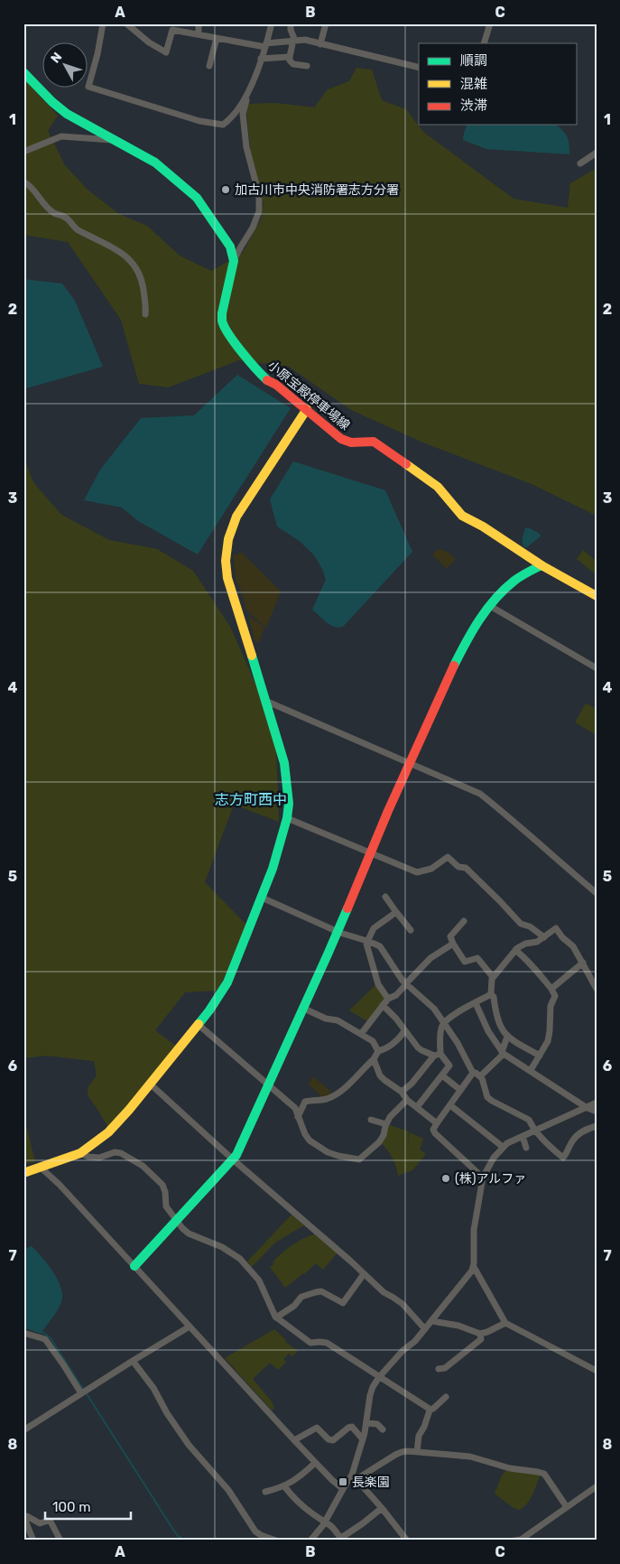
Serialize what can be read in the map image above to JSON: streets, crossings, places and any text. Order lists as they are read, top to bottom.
{
  "streets": {
    "street": ["小原宝殿停車場線"]
  },
  "districts": ["志方町西中"],
  "places": {
    "other": ["加古川市中央消防署志方分署", "(株)アルファ"],
    "transit": ["長楽園"]
  },
  "legend": ["順調", "混雑", "渋滞"],
  "scale_bar": "100 m",
  "north": "top left",
  "grid": {
    "columns": ["A", "B", "C"],
    "rows": [
      "1",
      "2",
      "3",
      "4",
      "5",
      "6",
      "7",
      "8"
    ]
  }
}
